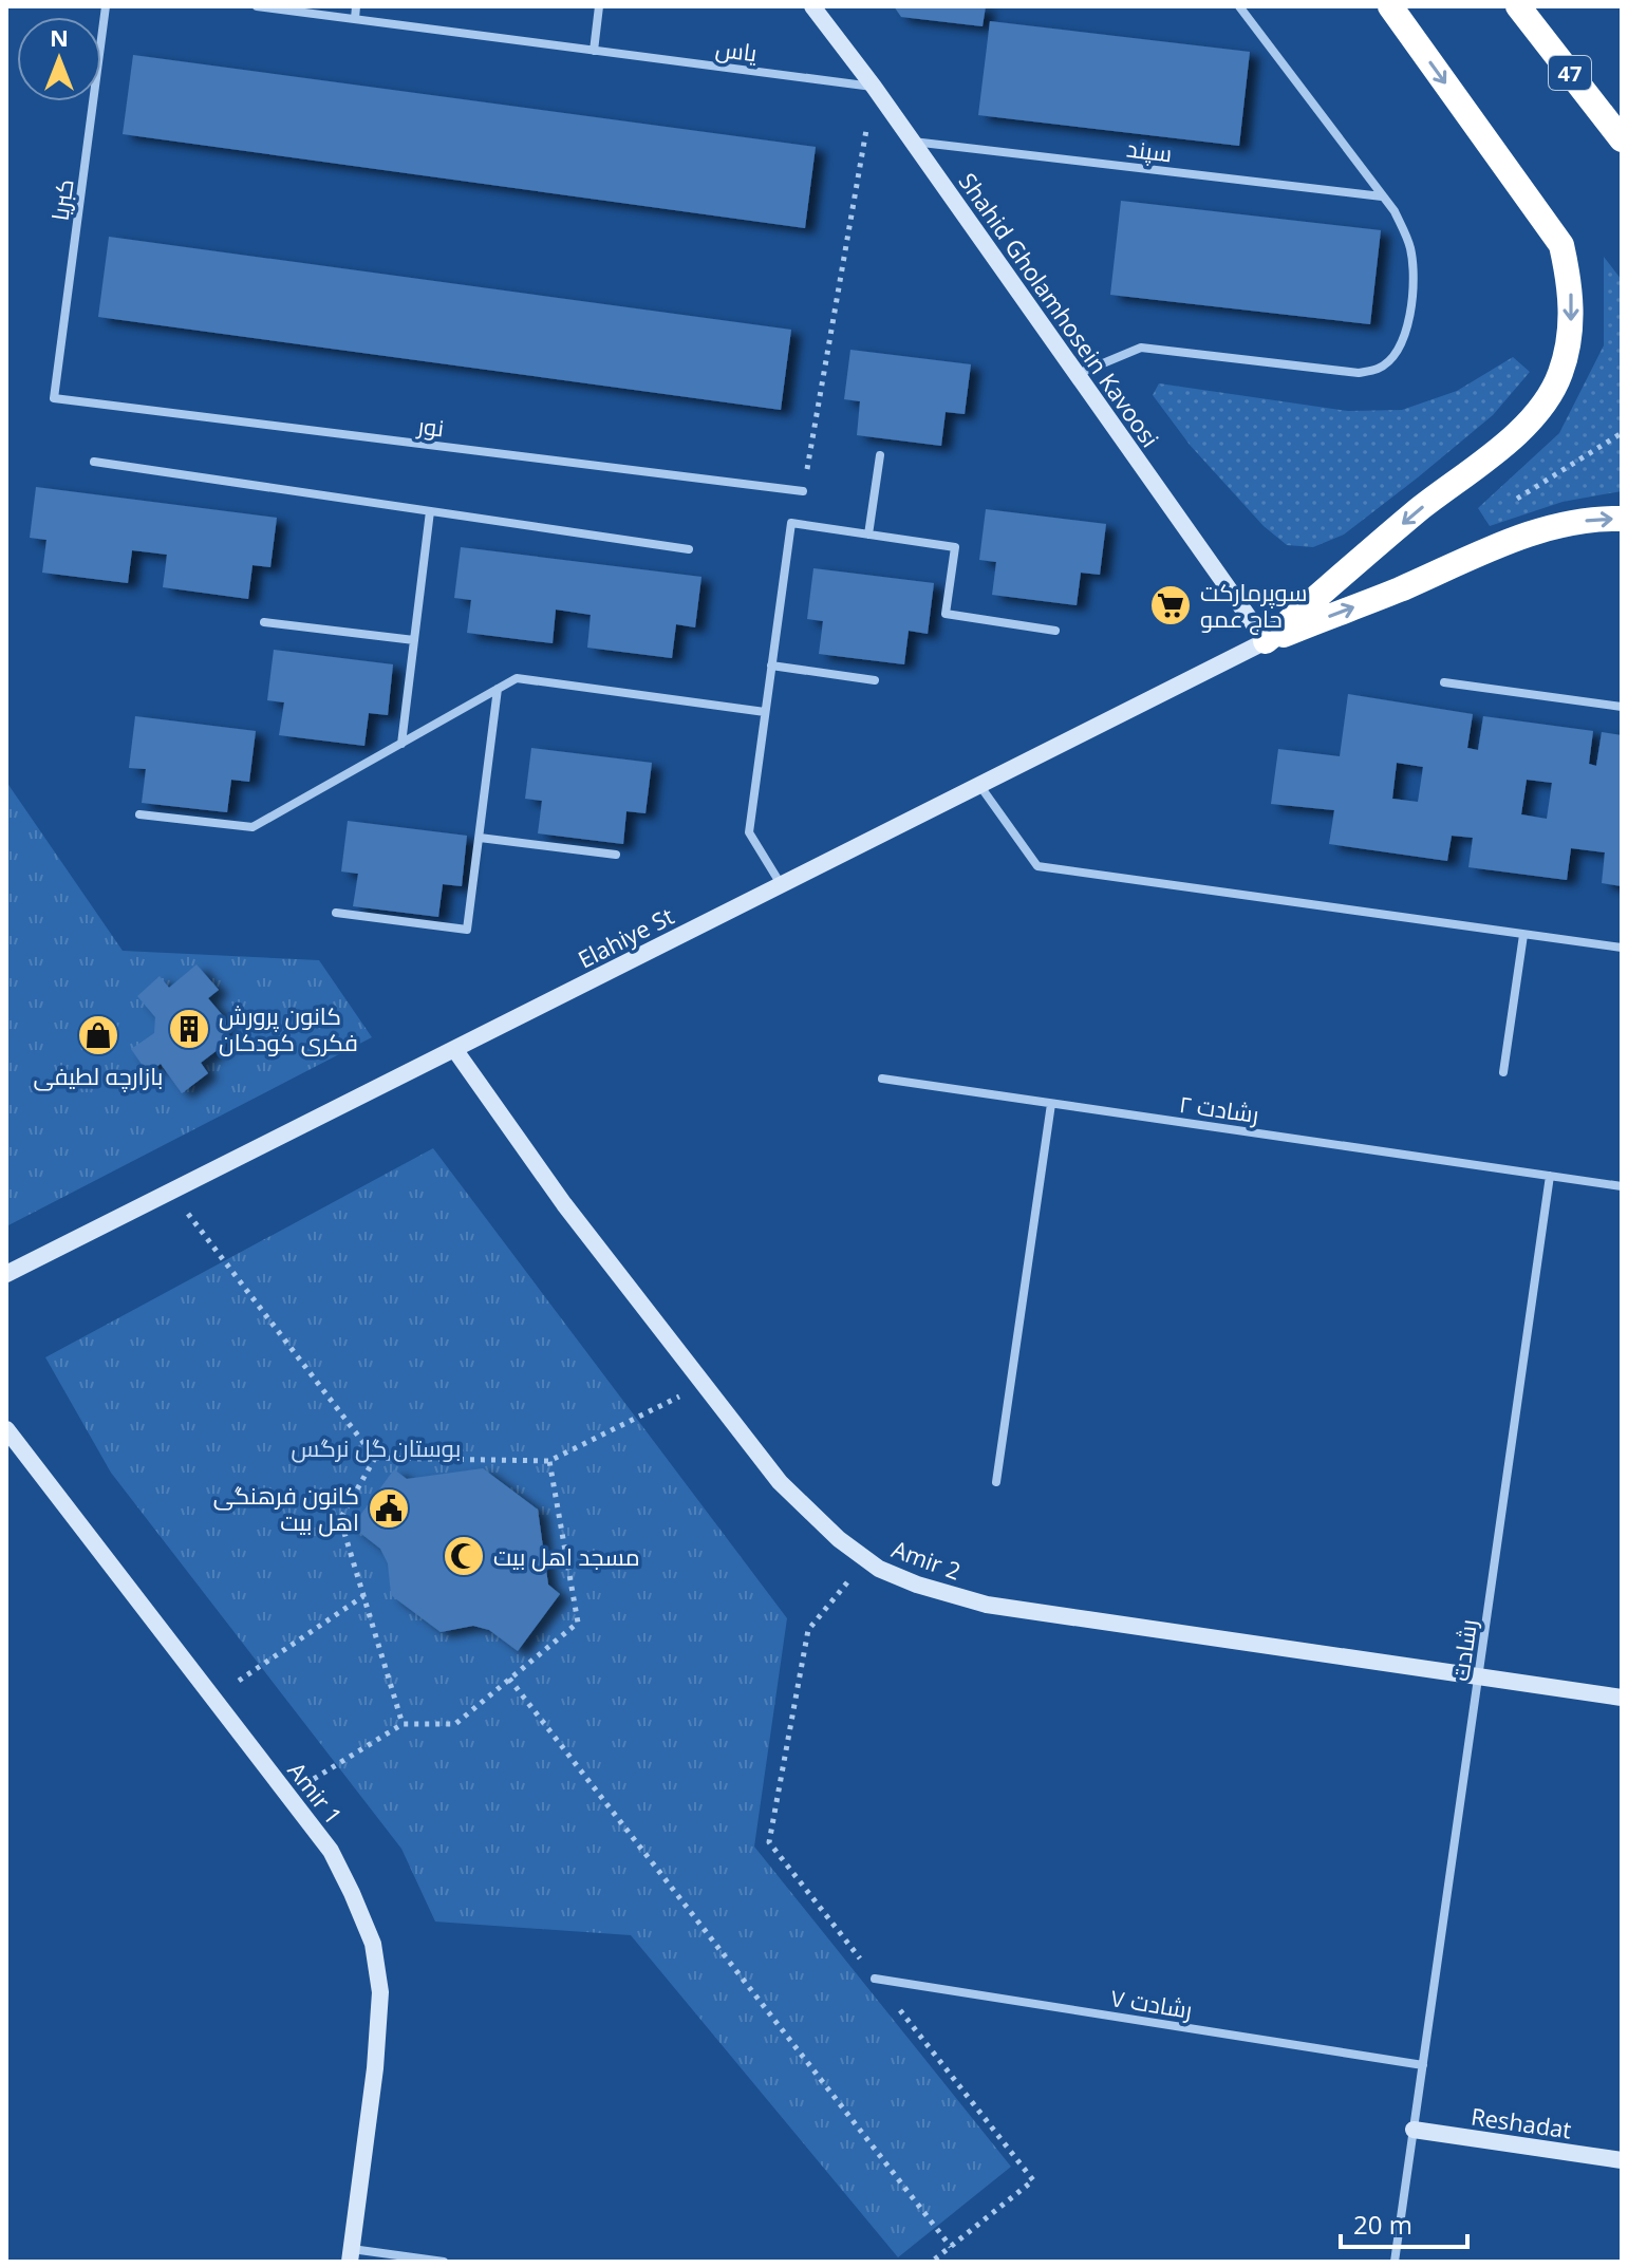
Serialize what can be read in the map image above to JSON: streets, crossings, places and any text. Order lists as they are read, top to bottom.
{
  "streets": {
    "highway": ["47"],
    "street": [
      "یاس",
      "سپند",
      "کبریا",
      "Shahid Gholamhosein Kavoosi",
      "نور",
      "Elahiye St",
      "رشادت ۲",
      "Amir 2",
      "رشادت",
      "Amir 1",
      "رشادت ۷",
      "Reshadat"
    ]
  },
  "crossings": [
    ["یاس", "Shahid Gholamhosein Kavoosi"],
    ["سپند", "Shahid Gholamhosein Kavoosi"],
    ["کبریا", "نور"],
    ["Shahid Gholamhosein Kavoosi", "Elahiye St"],
    ["Elahiye St", "Amir 2"],
    ["رشادت ۲", "رشادت"],
    ["Amir 2", "رشادت"],
    ["رشادت", "رشادت ۷"],
    ["رشادت", "Reshadat"]
  ],
  "parks": ["بوستان گل نرگس"],
  "places": {
    "supermarket": ["سوپرمارکت حاج عمو"],
    "building": ["کانون پرورش فکری کودکان"],
    "shop": ["بازارچه لطیفی"],
    "public building": ["کانون فرهنگی اهل بیت"],
    "mosque": ["مسجد اهل بیت"]
  },
  "scale_bar": "20 m",
  "north": "top"
}
